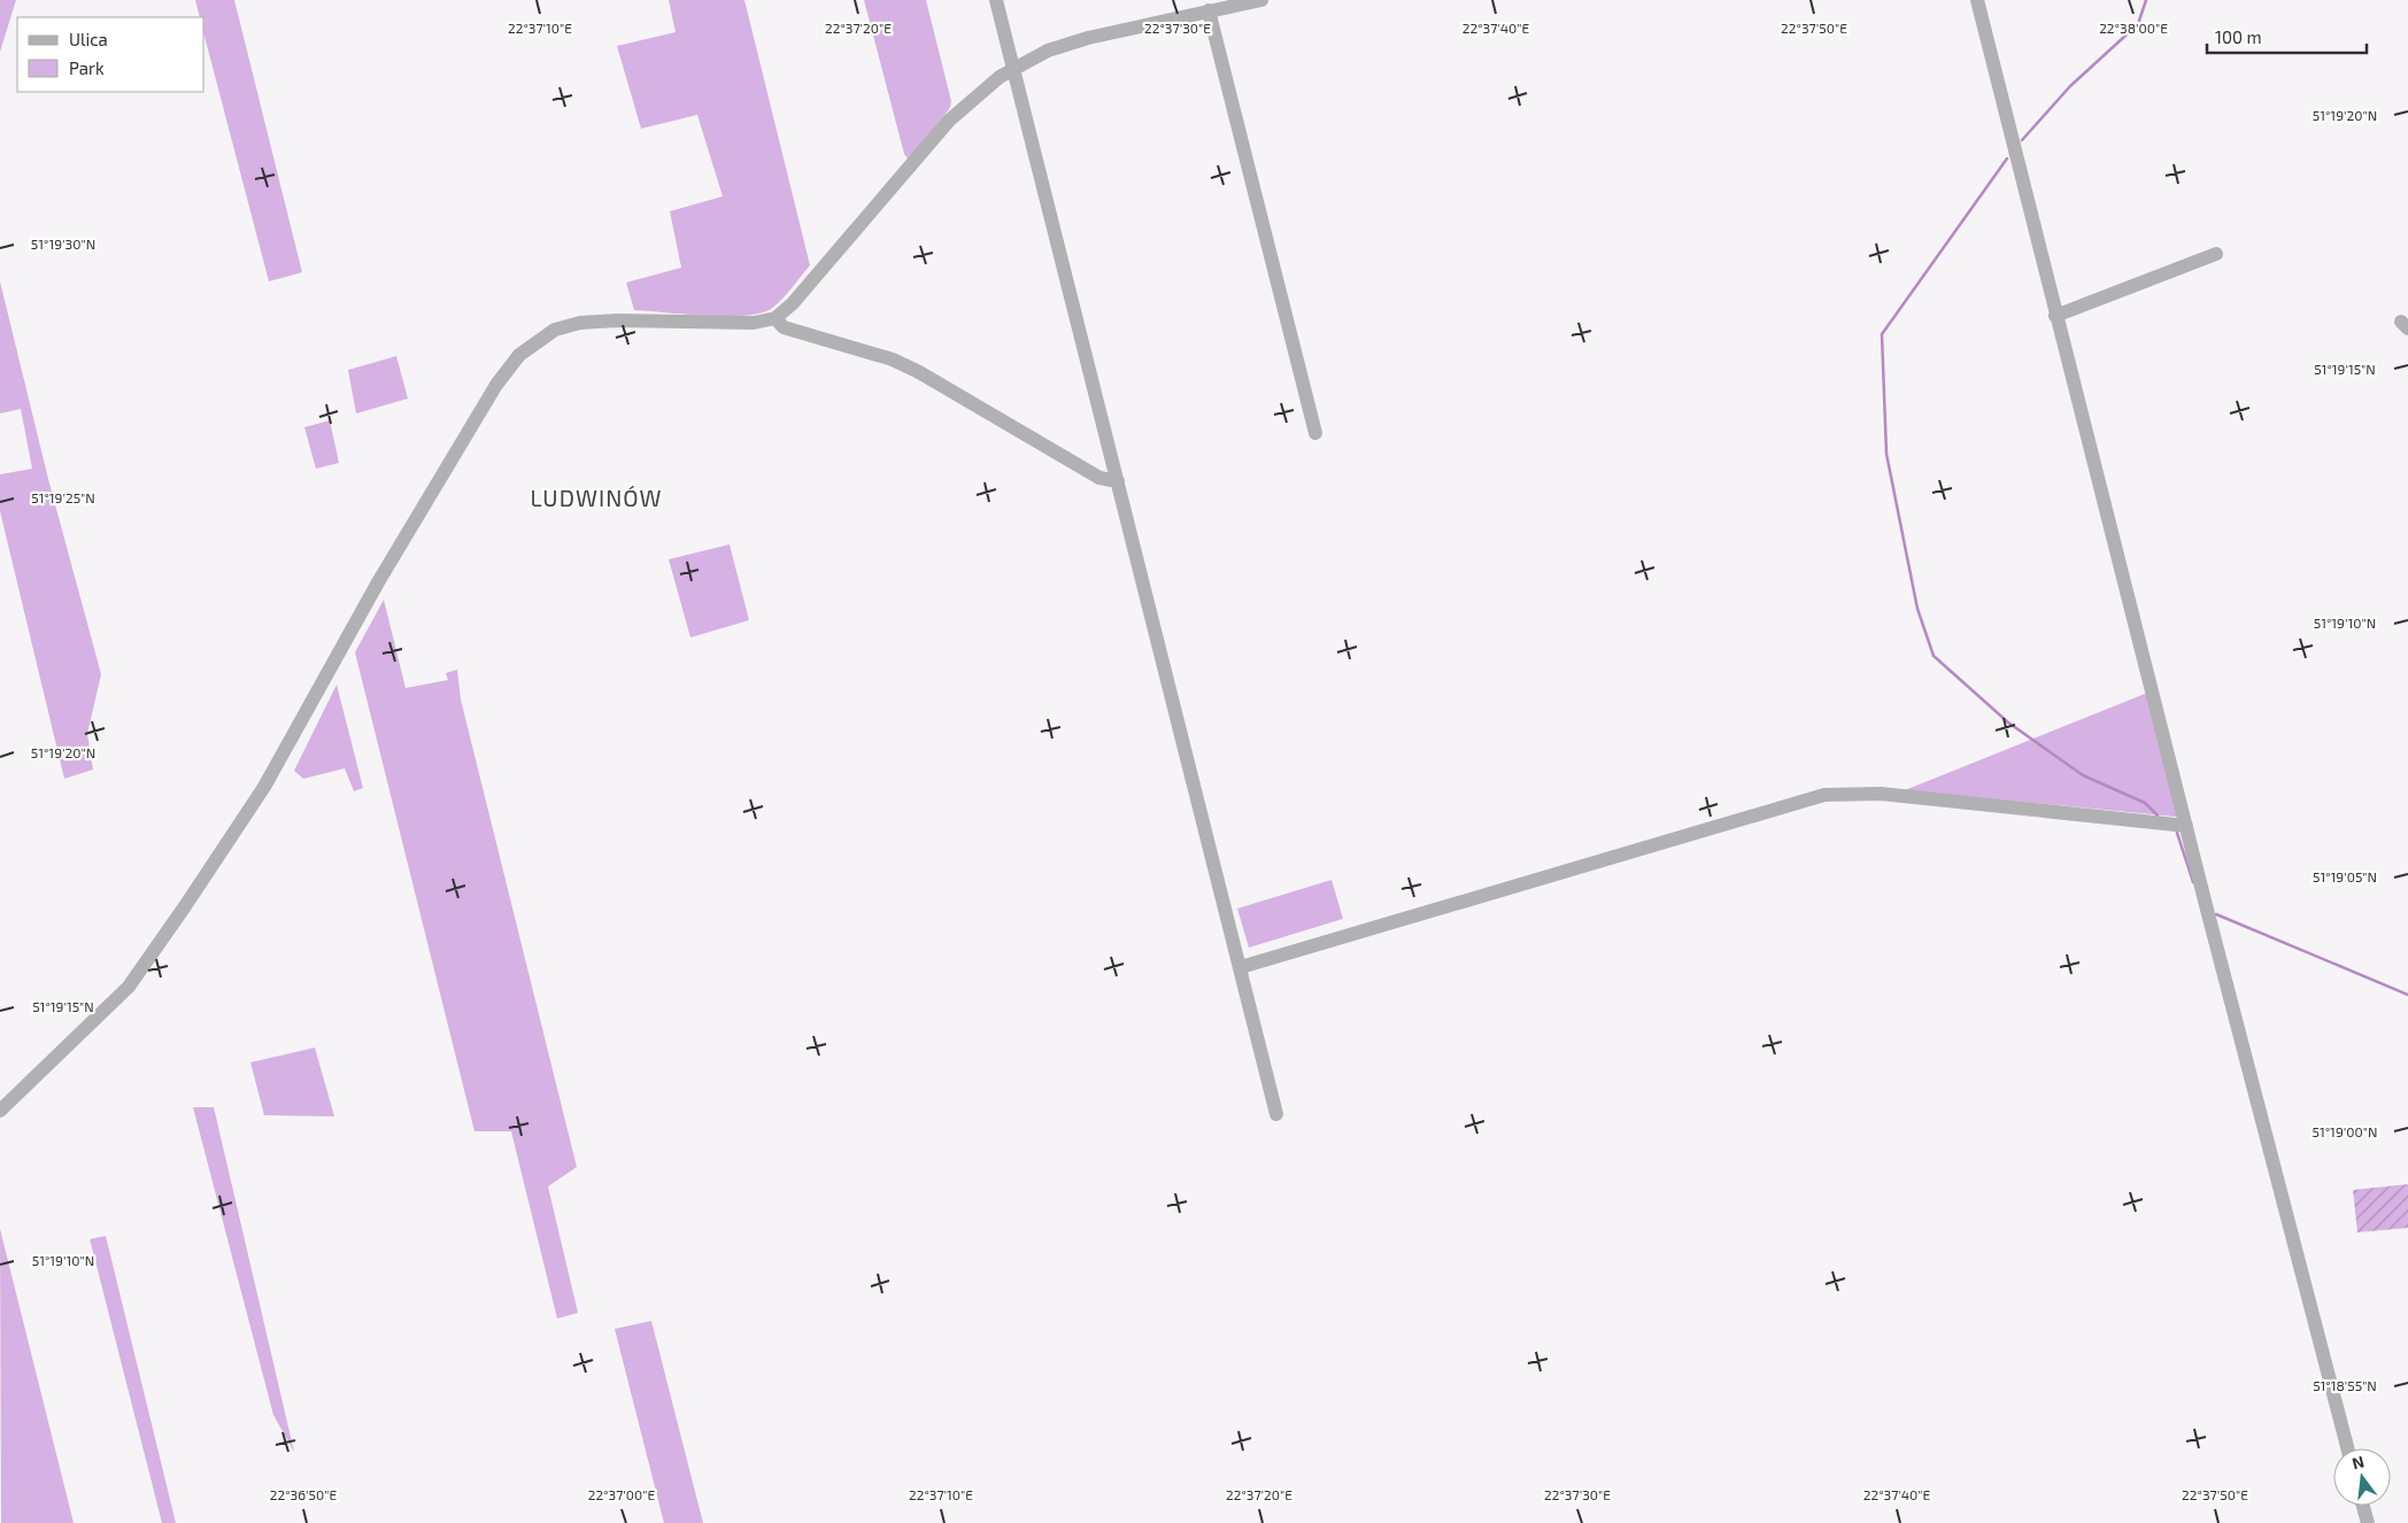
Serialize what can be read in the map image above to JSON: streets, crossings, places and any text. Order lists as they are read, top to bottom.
{
  "districts": ["LUDWINÓW"],
  "legend": ["Ulica", "Park"],
  "scale_bar": "100 m",
  "north": "top",
  "coordinates": [
    "22°37'10\"E",
    "22°37'20\"E",
    "22°37'30\"E",
    "22°37'40\"E",
    "22°37'50\"E",
    "22°38'00\"E",
    "51°19'20\"N",
    "51°19'30\"N",
    "51°19'15\"N",
    "51°19'25\"N",
    "51°19'10\"N",
    "51°19'05\"N",
    "51°19'00\"N",
    "51°18'55\"N",
    "22°36'50\"E",
    "22°37'00\"E"
  ]
}
